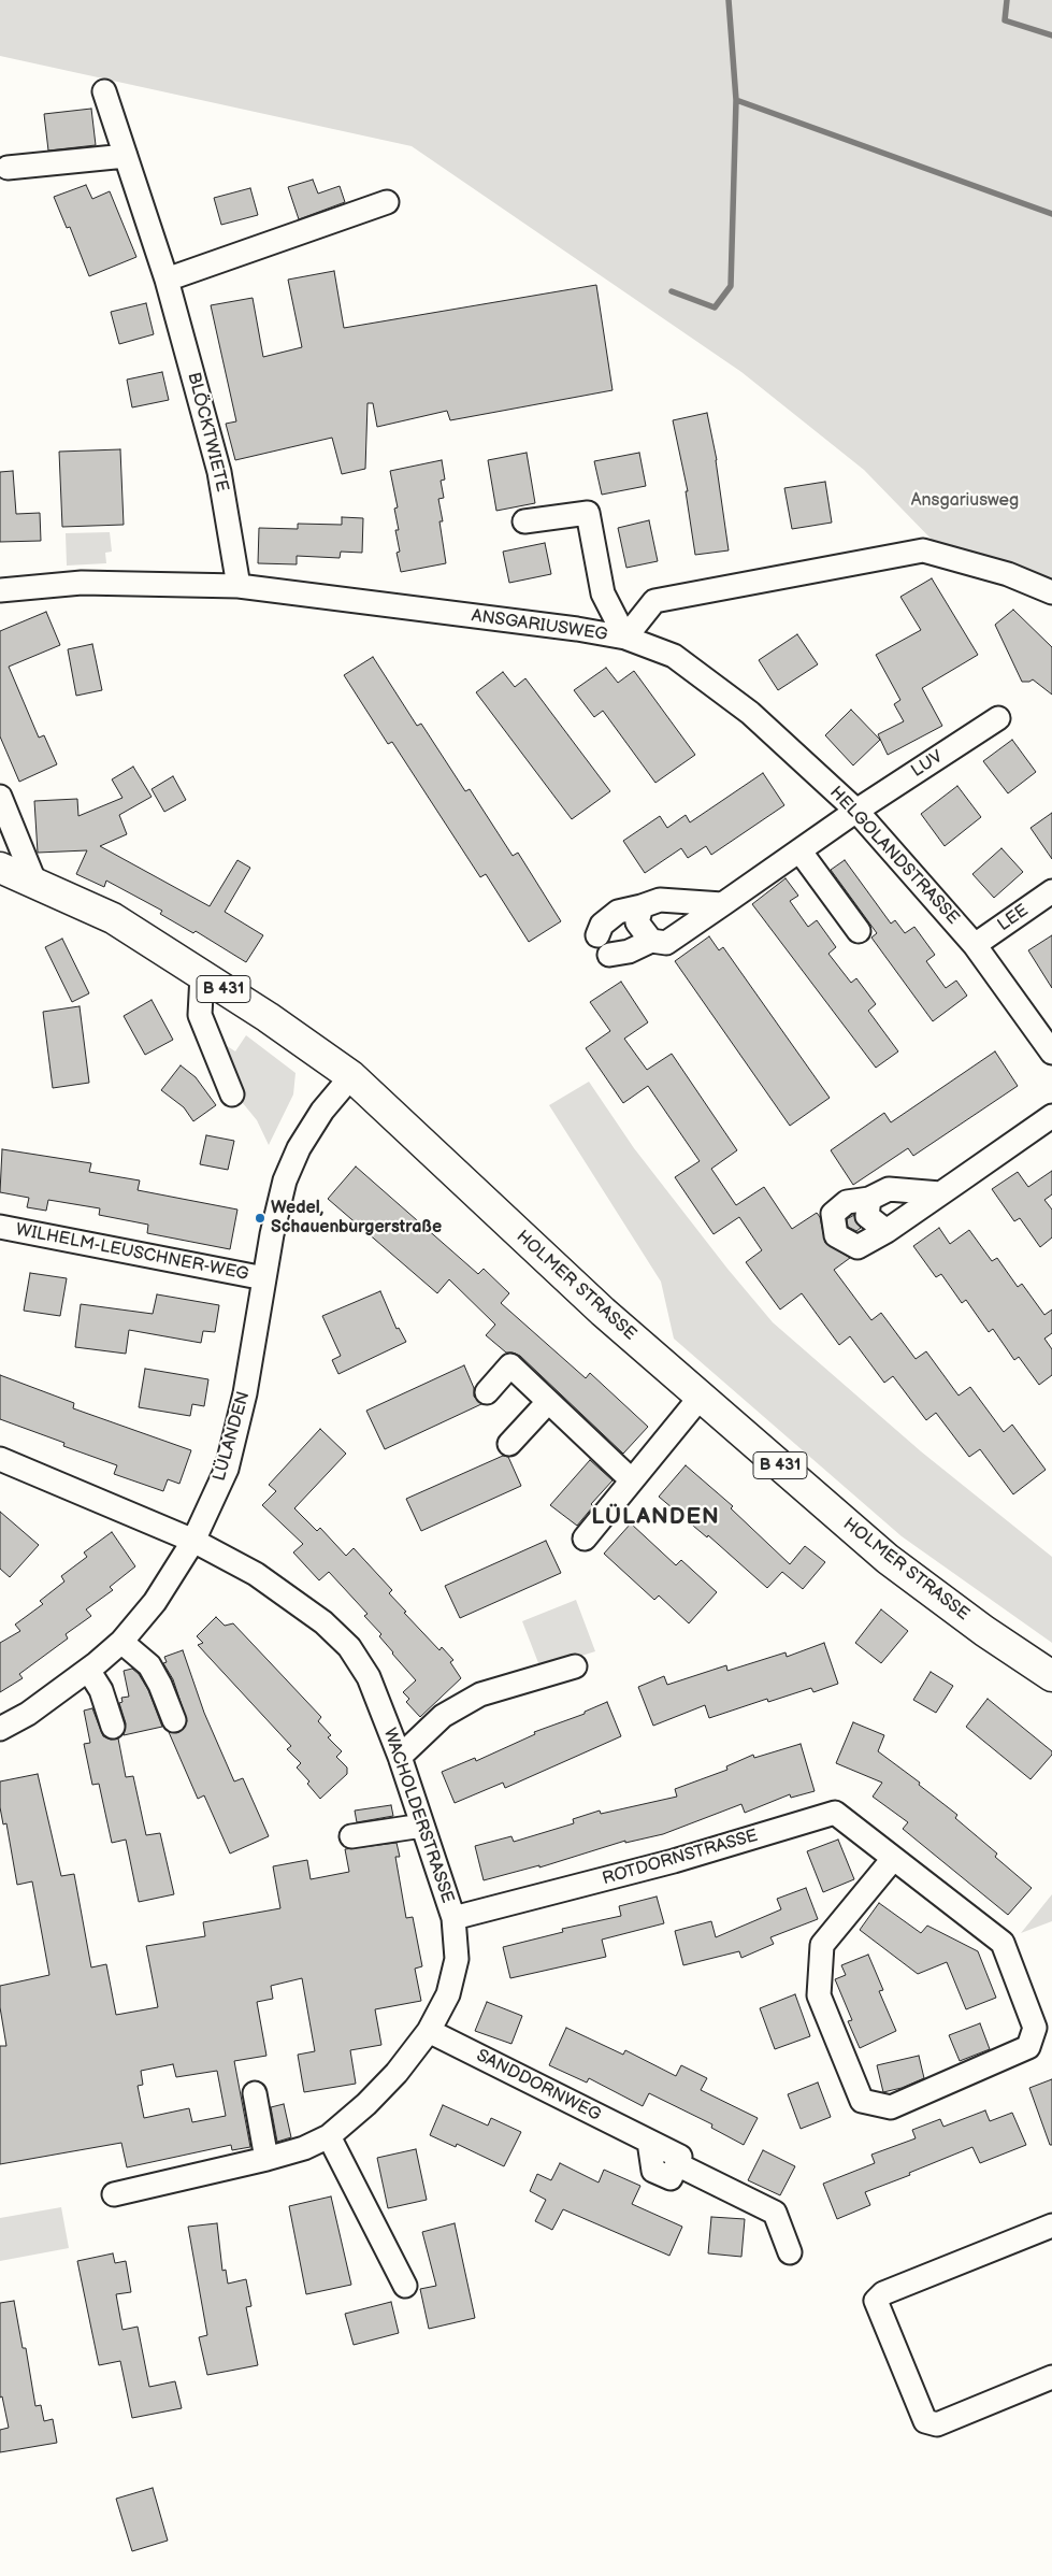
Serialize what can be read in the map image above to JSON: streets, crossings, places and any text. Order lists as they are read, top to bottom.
{
  "streets": {
    "main road": ["B 431", "HOLMER STRASSE"],
    "street": [
      "BLÖCKTWIETE",
      "ANSGARIUSWEG",
      "LUV",
      "HELGOLANDSTRASSE",
      "LEE",
      "WILHELM-LEUSCHNER-WEG",
      "LÜLANDEN",
      "WACHOLDERSTRASSE",
      "ROTDORNSTRASSE",
      "SANDDORNWEG"
    ]
  },
  "crossings": [
    ["BLÖCKTWIETE", "ANSGARIUSWEG"],
    ["ANSGARIUSWEG", "HELGOLANDSTRASSE"],
    ["LUV", "HELGOLANDSTRASSE"],
    ["HELGOLANDSTRASSE", "LEE"],
    ["B 431", "HOLMER STRASSE"],
    ["WILHELM-LEUSCHNER-WEG", "LÜLANDEN"],
    ["HOLMER STRASSE", "LÜLANDEN"],
    ["LÜLANDEN", "WACHOLDERSTRASSE"],
    ["WACHOLDERSTRASSE", "ROTDORNSTRASSE"],
    ["WACHOLDERSTRASSE", "SANDDORNWEG"]
  ],
  "districts": ["LÜLANDEN"],
  "parks": ["Ansgariusweg"],
  "places": ["Wedel, Schauenburgerstraße"]
}
